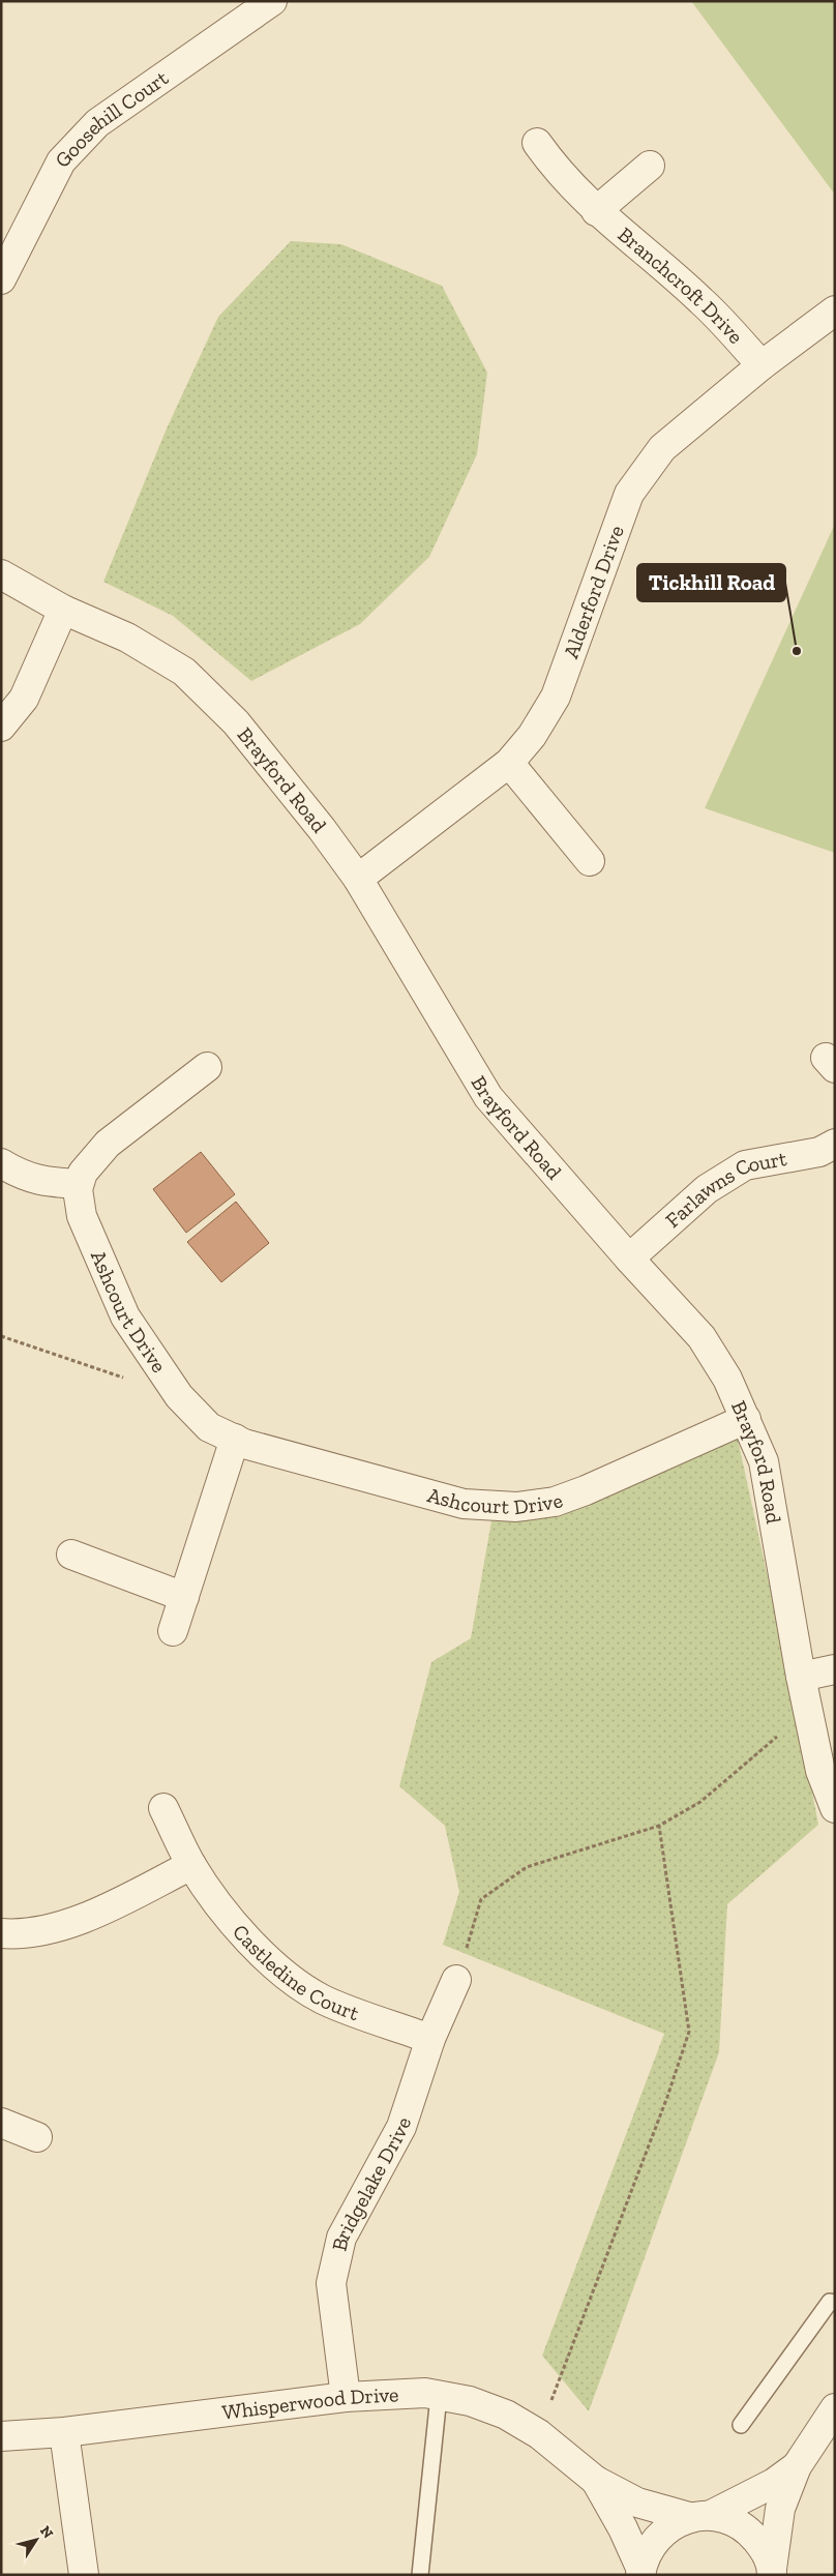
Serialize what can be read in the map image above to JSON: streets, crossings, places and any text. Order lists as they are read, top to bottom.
{
  "streets": {
    "street": [
      "Goosehill Court",
      "Branchcroft Drive",
      "Alderford Drive",
      "Brayford Road",
      "Farlawns Court",
      "Ashcourt Drive",
      "Castledine Court",
      "Bridgelake Drive",
      "Whisperwood Drive"
    ]
  },
  "crossings": [
    ["Branchcroft Drive", "Alderford Drive"],
    ["Alderford Drive", "Brayford Road"],
    ["Brayford Road", "Farlawns Court"],
    ["Brayford Road", "Ashcourt Drive"],
    ["Castledine Court", "Bridgelake Drive"],
    ["Bridgelake Drive", "Whisperwood Drive"]
  ],
  "places": ["Tickhill Road"],
  "north": "top right"
}
